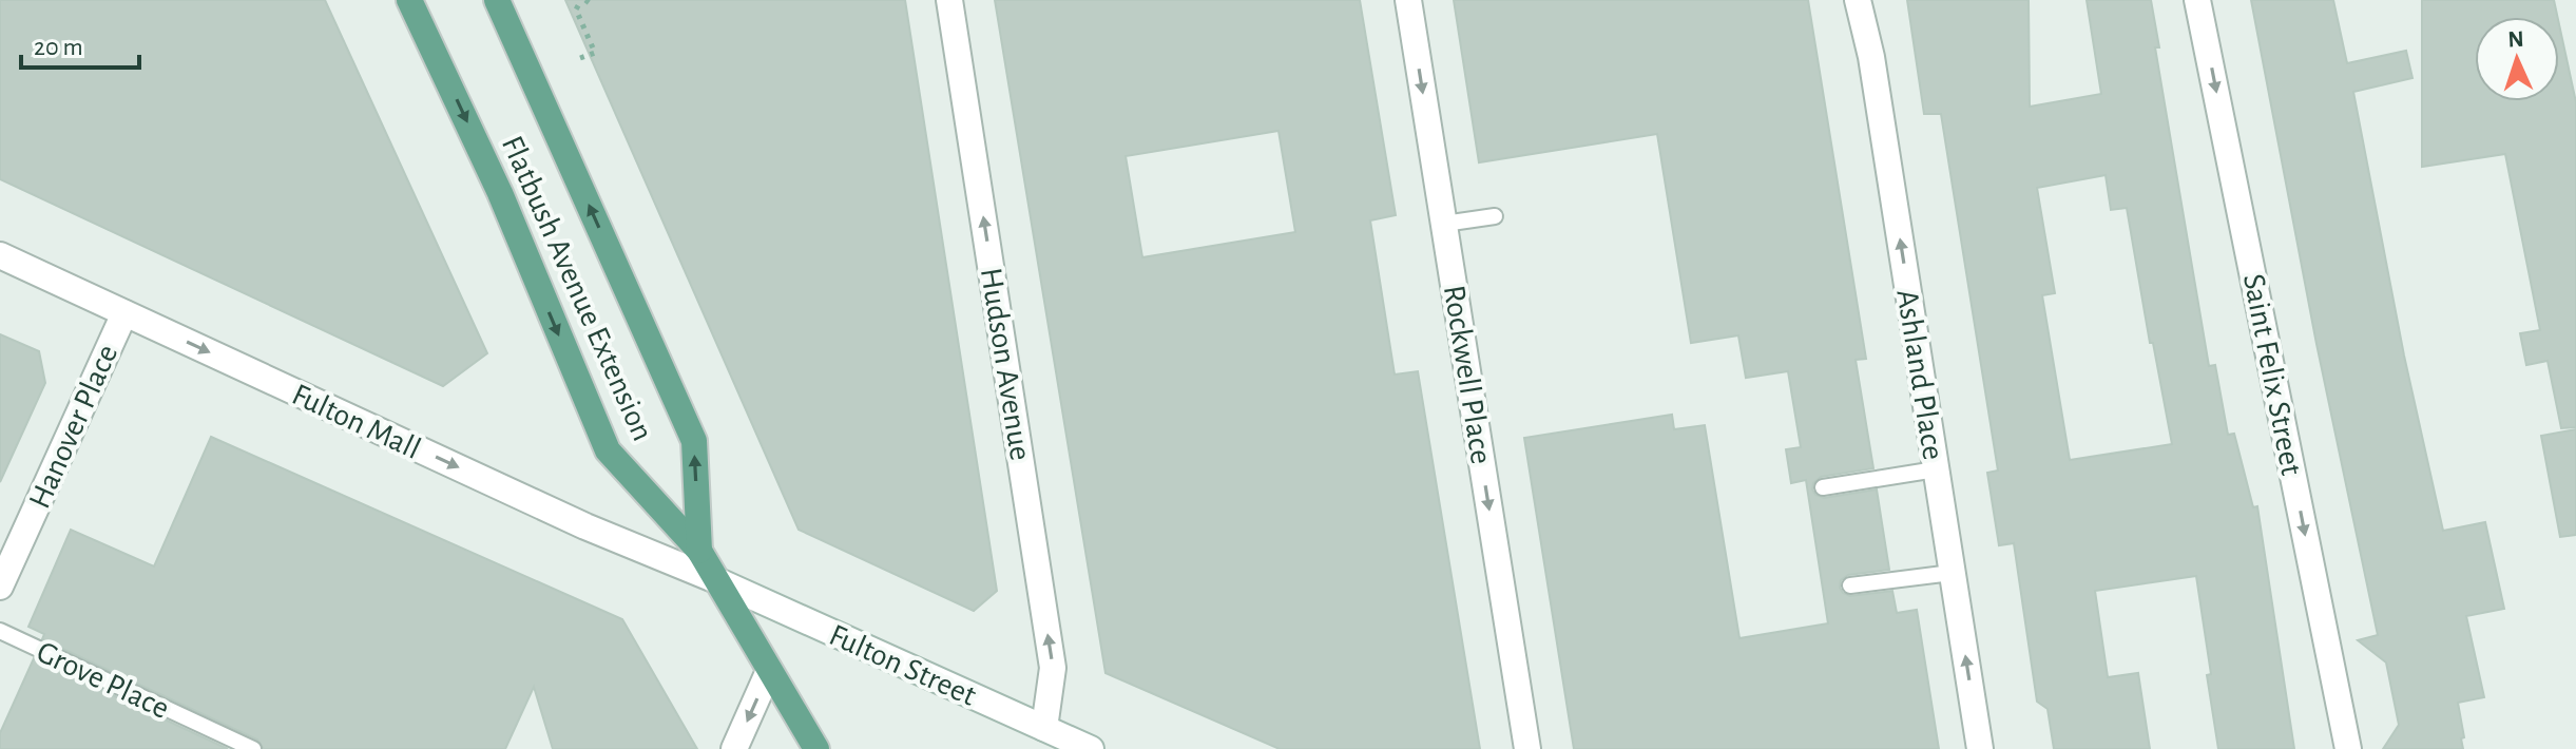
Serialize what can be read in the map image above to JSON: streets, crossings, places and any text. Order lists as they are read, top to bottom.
{
  "streets": {
    "main road": ["Flatbush Avenue Extension"],
    "street": [
      "Hudson Avenue",
      "Rockwell Place",
      "Ashland Place",
      "Saint Felix Street",
      "Fulton Mall",
      "Hanover Place",
      "Fulton Street"
    ],
    "lane": ["Grove Place"]
  },
  "crossings": [
    ["Hudson Avenue", "Fulton Street"],
    ["Fulton Mall", "Hanover Place"],
    ["Fulton Mall", "Fulton Street"]
  ],
  "one_way": [
    "Hudson Avenue",
    "Rockwell Place",
    "Ashland Place",
    "Saint Felix Street",
    "Fulton Mall"
  ],
  "scale_bar": "20 m",
  "north": "top"
}
